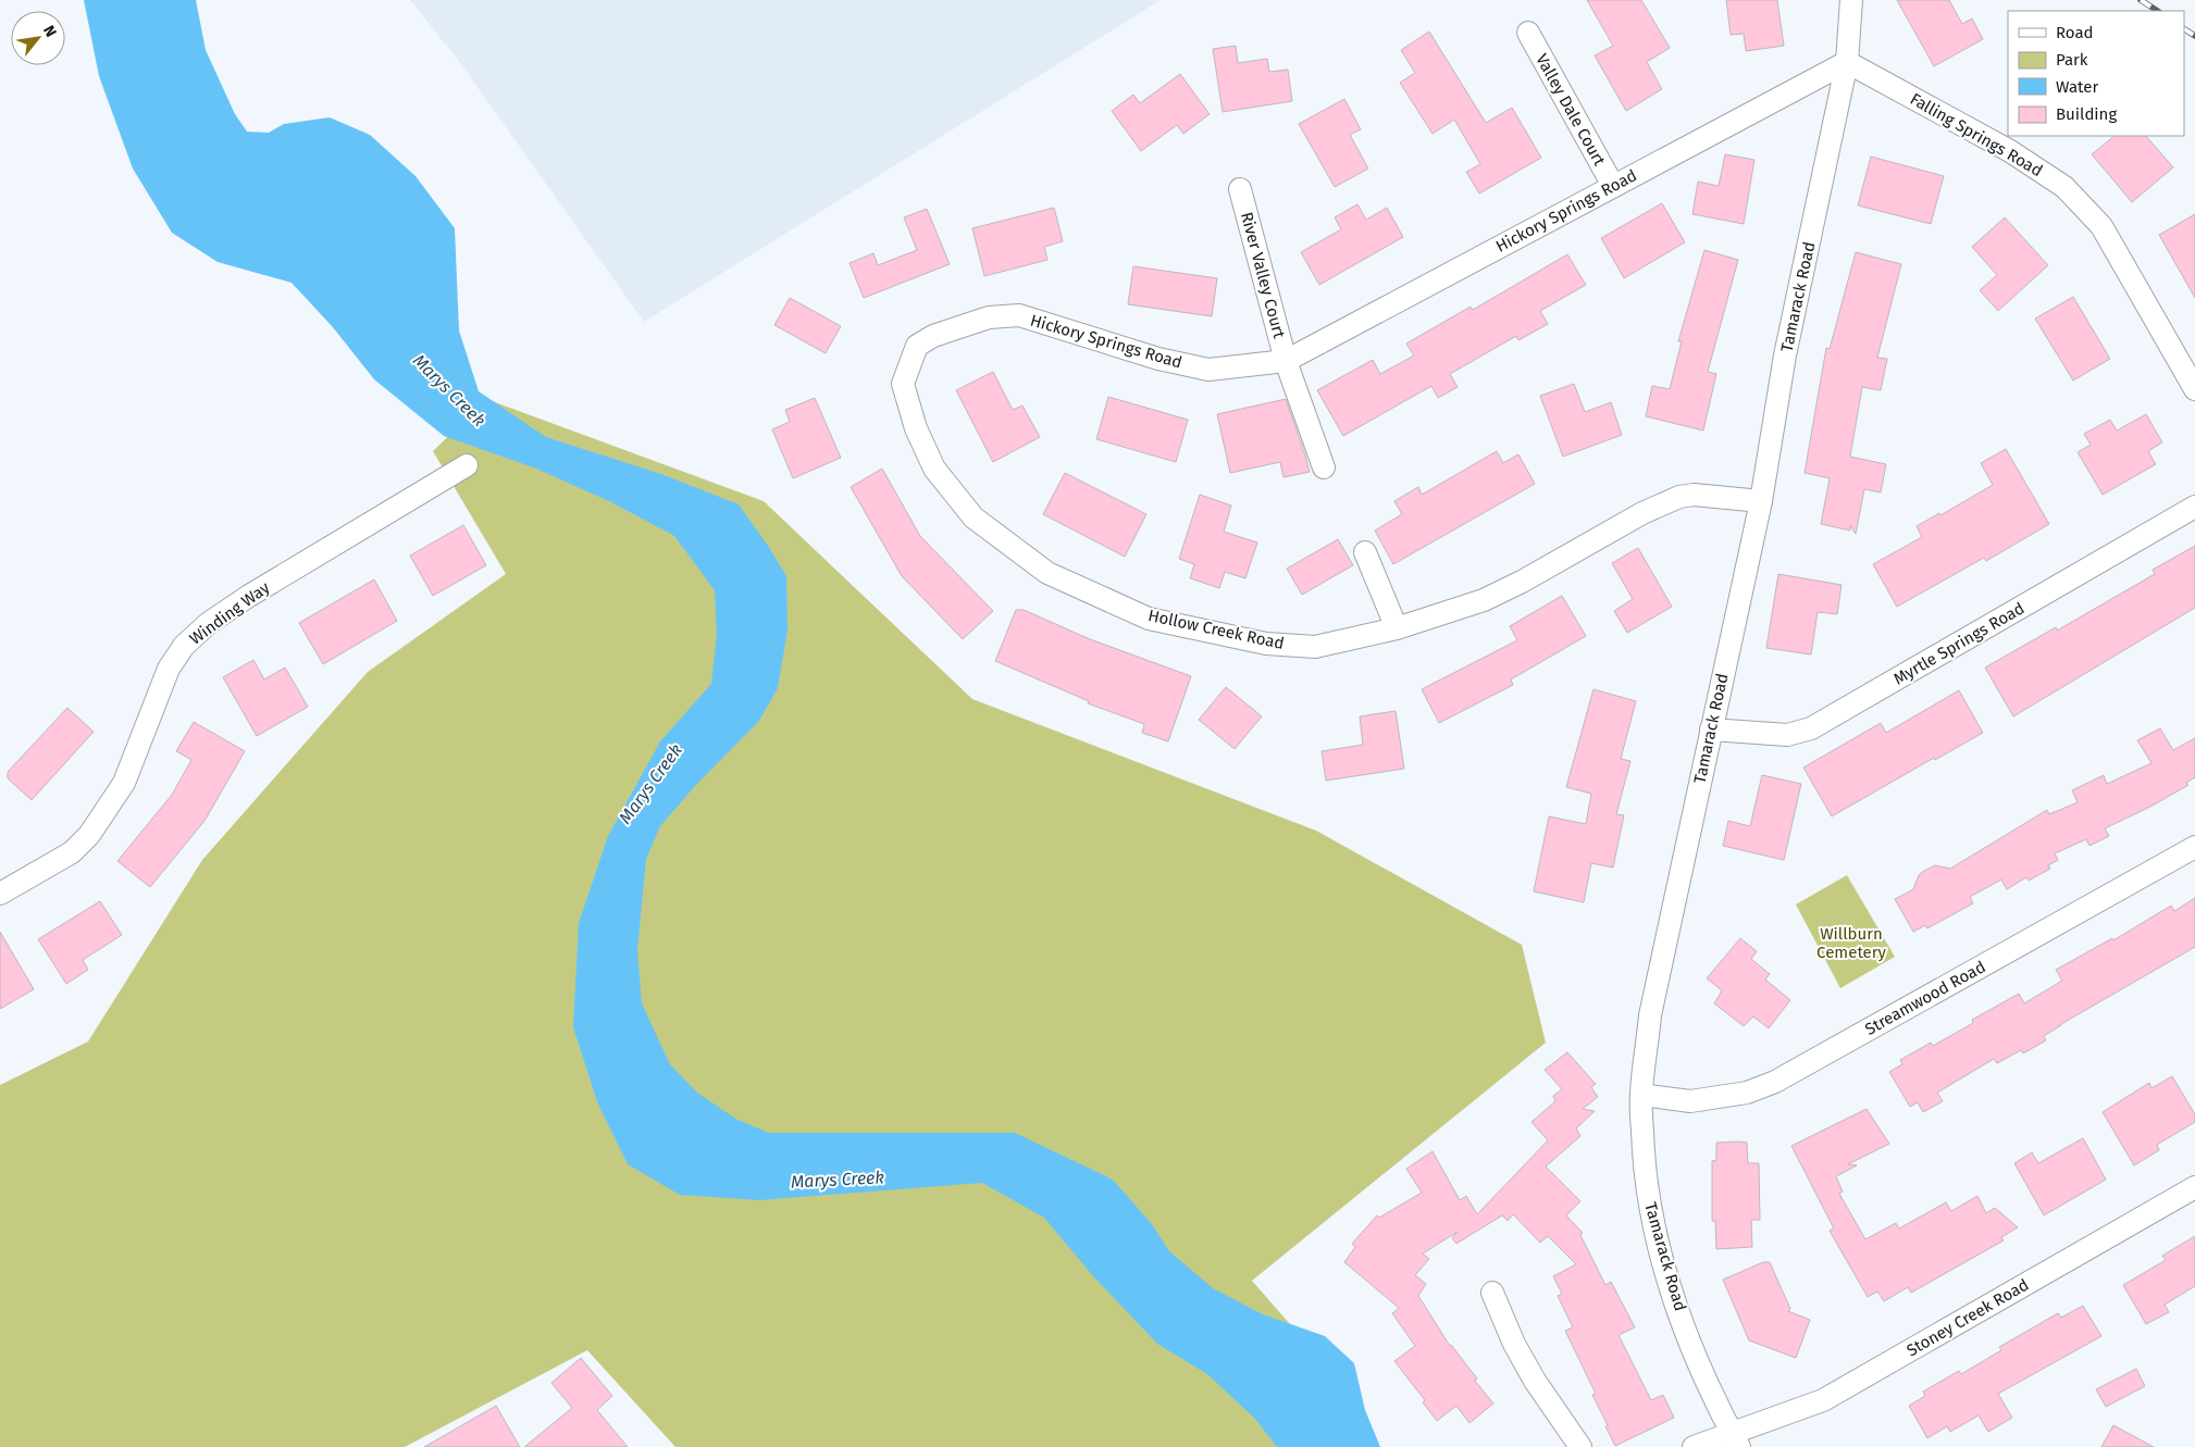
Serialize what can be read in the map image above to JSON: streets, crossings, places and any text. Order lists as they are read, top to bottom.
{
  "streets": {
    "street": [
      "Valley Dale Court",
      "Falling Springs Road",
      "Hickory Springs Road",
      "River Valley Court",
      "Tamarack Road",
      "Winding Way",
      "Hollow Creek Road",
      "Myrtle Springs Road",
      "Streamwood Road",
      "Stoney Creek Road"
    ]
  },
  "crossings": [
    ["Valley Dale Court", "Hickory Springs Road"],
    ["Falling Springs Road", "Hickory Springs Road"],
    ["Falling Springs Road", "Tamarack Road"],
    ["Hickory Springs Road", "River Valley Court"],
    ["Hickory Springs Road", "Tamarack Road"],
    ["Hickory Springs Road", "Hollow Creek Road"],
    ["Tamarack Road", "Hollow Creek Road"],
    ["Tamarack Road", "Myrtle Springs Road"],
    ["Tamarack Road", "Streamwood Road"],
    ["Tamarack Road", "Stoney Creek Road"]
  ],
  "water": ["Marys Creek"],
  "parks": ["Willburn Cemetery"],
  "legend": [
    "Road",
    "Park",
    "Water",
    "Building"
  ],
  "north": "top right"
}
